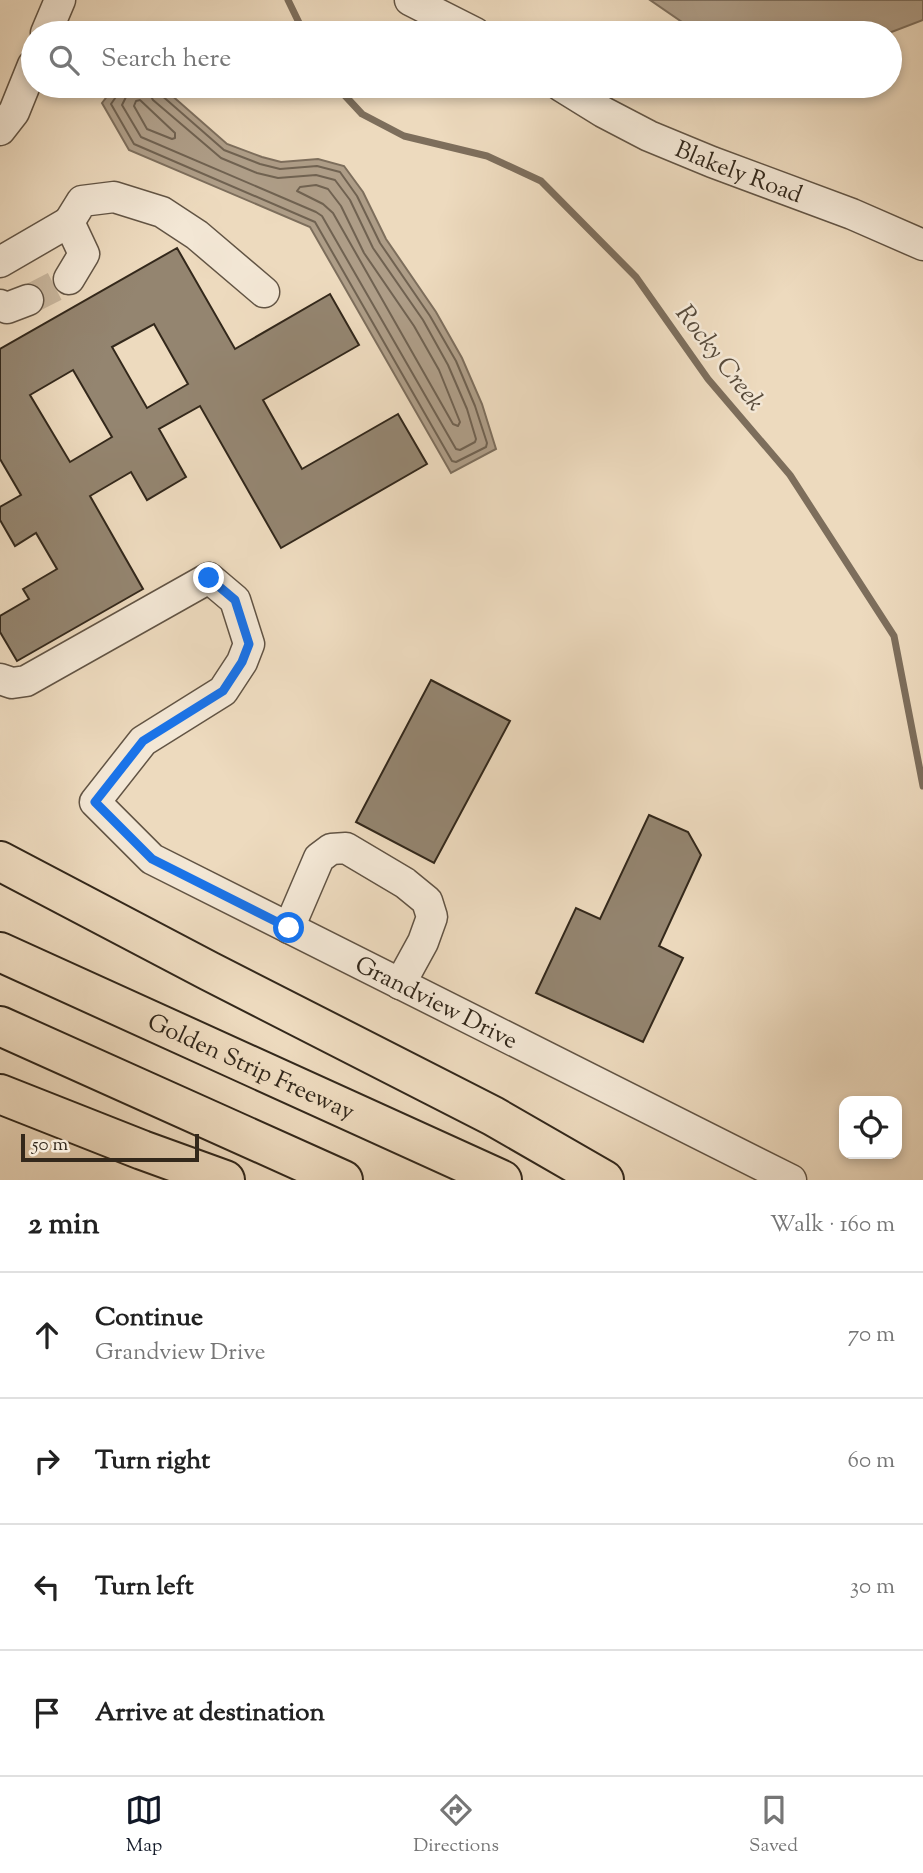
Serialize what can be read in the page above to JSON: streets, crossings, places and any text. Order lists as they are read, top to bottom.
{
  "streets": {
    "highway": ["Golden Strip Freeway"],
    "street": ["Blakely Road", "Grandview Drive"]
  },
  "water": ["Rocky Creek"],
  "scale_bar": "50 m",
  "page": {
    "search": "Search here",
    "scale": "50 m",
    "heading": ["2 min", "Walk · 160 m"],
    "list": [
      ["Continue", "Grandview Drive", "70 m"],
      ["Turn right", "60 m"],
      ["Turn left", "30 m"],
      "Arrive at destination"
    ],
    "nav": ["Map", "Directions", "Saved"]
  }
}
